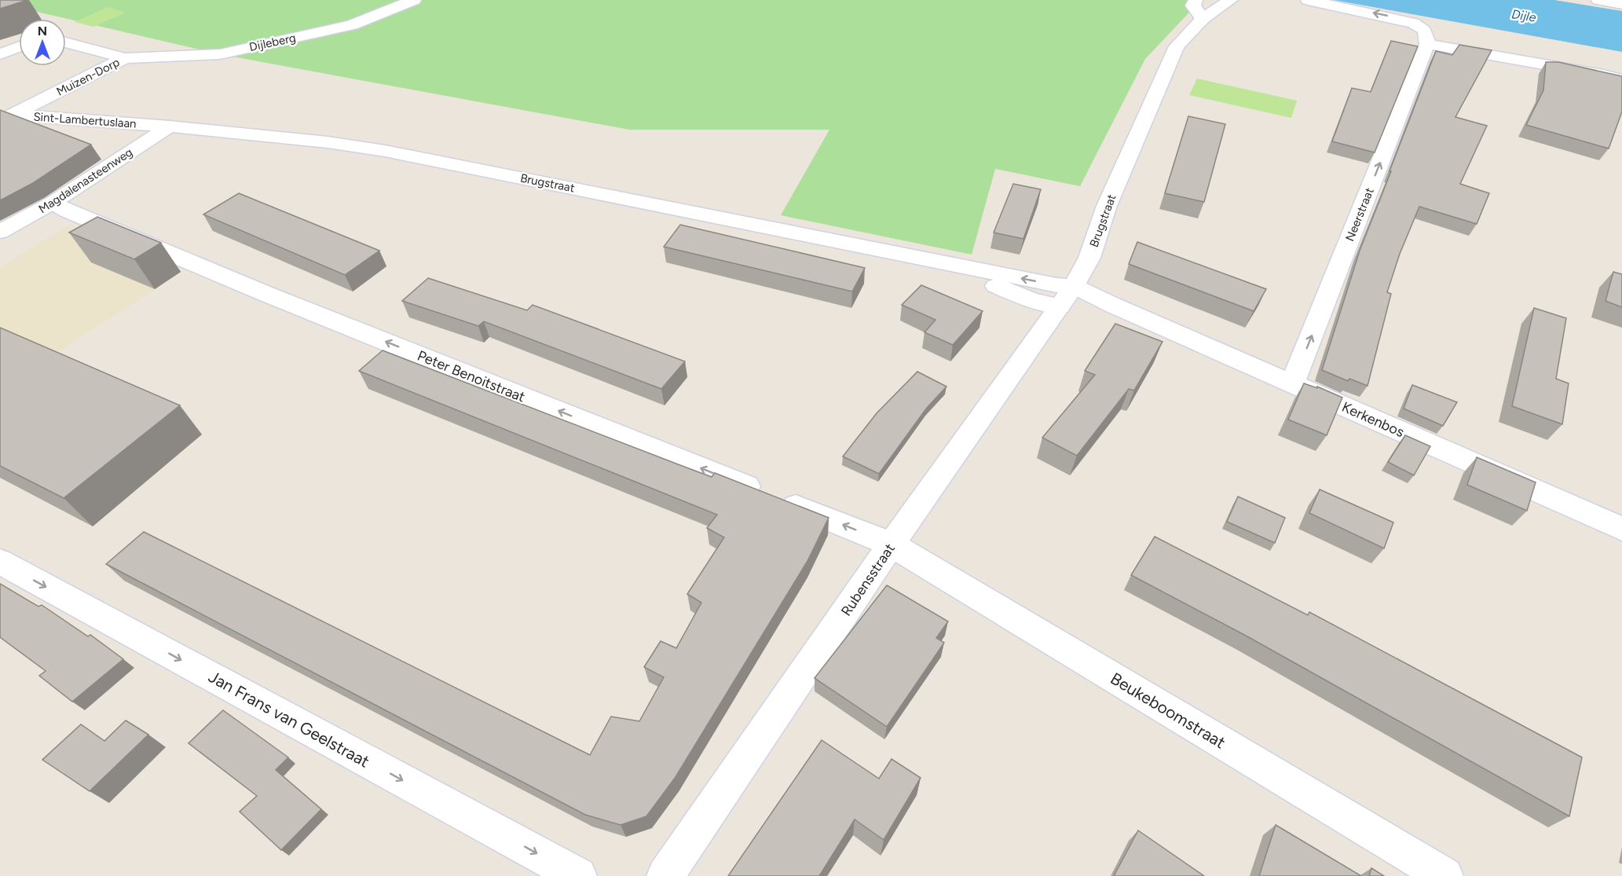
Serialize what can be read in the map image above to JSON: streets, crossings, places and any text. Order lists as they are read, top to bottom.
{
  "streets": {
    "street": [
      "Dijleberg",
      "Muizen-Dorp",
      "Sint-Lambertuslaan",
      "Magdalenasteenweg",
      "Brugstraat",
      "Neerstraat",
      "Peter Benoitstraat",
      "Kerkenbos",
      "Rubensstraat",
      "Beukeboomstraat",
      "Jan Frans van Geelstraat"
    ]
  },
  "crossings": [
    ["Dijleberg", "Muizen-Dorp"],
    ["Muizen-Dorp", "Sint-Lambertuslaan"],
    ["Sint-Lambertuslaan", "Magdalenasteenweg"],
    ["Sint-Lambertuslaan", "Brugstraat"],
    ["Magdalenasteenweg", "Brugstraat"],
    ["Magdalenasteenweg", "Peter Benoitstraat"],
    ["Brugstraat", "Kerkenbos"],
    ["Brugstraat", "Rubensstraat"],
    ["Neerstraat", "Kerkenbos"],
    ["Peter Benoitstraat", "Rubensstraat"],
    ["Peter Benoitstraat", "Beukeboomstraat"],
    ["Kerkenbos", "Rubensstraat"],
    ["Rubensstraat", "Beukeboomstraat"]
  ],
  "one_way": ["Neerstraat", "Peter Benoitstraat", "Jan Frans van Geelstraat"],
  "water": ["Dijle"],
  "north": "top"
}
